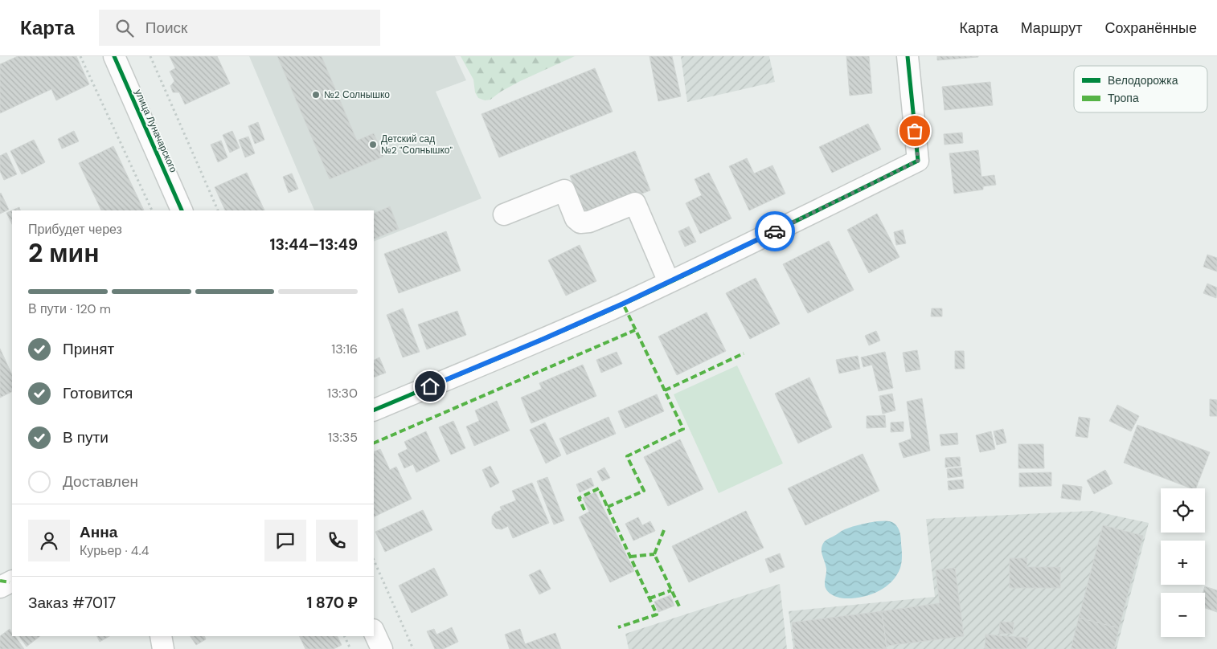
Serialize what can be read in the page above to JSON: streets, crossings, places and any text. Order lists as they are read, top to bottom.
{
  "streets": {
    "street": ["улица Луначарского"]
  },
  "places": ["№2 Солнышко", "Детский сад №2 \"Солнышко\""],
  "legend": ["Велодорожка", "Тропа"],
  "page": {
    "header": "Карта",
    "search": "Поиск",
    "nav": ["Карта", "Маршрут", "Сохранённые"],
    "heading": ["2 мин", "Прибудет через", "13:44–13:49"],
    "panel": [
      "Анна",
      "Курьер · 4.4",
      "Заказ #7017",
      "1 870 ₽"
    ],
    "bar": "В пути · 120 m",
    "list": [
      ["Принят", "13:16"],
      ["Готовится", "13:30"],
      ["В пути", "13:35"],
      "Доставлен"
    ],
    "map_buttons": ["+", "−"]
  }
}
